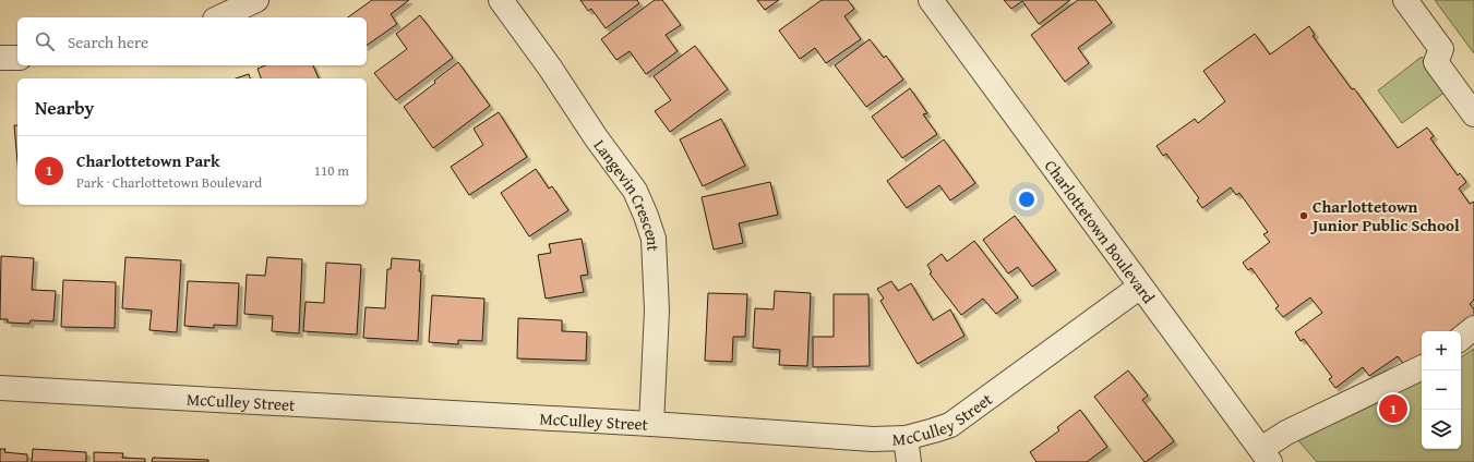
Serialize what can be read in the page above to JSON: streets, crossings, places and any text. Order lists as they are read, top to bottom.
{
  "streets": {
    "street": ["Langevin Crescent", "Charlottetown Boulevard", "McCulley Street"]
  },
  "crossings": [
    ["Langevin Crescent", "McCulley Street"],
    ["Charlottetown Boulevard", "McCulley Street"]
  ],
  "places": ["Charlottetown Junior Public School"],
  "page": {
    "search": "Search here",
    "heading": "Nearby",
    "list": [
      {
        "mark": "1",
        "name": "Charlottetown Park",
        "note": "Park · Charlottetown Boulevard",
        "value": "110 m"
      }
    ],
    "map_buttons": ["+", "−"],
    "pins": "1"
  }
}
